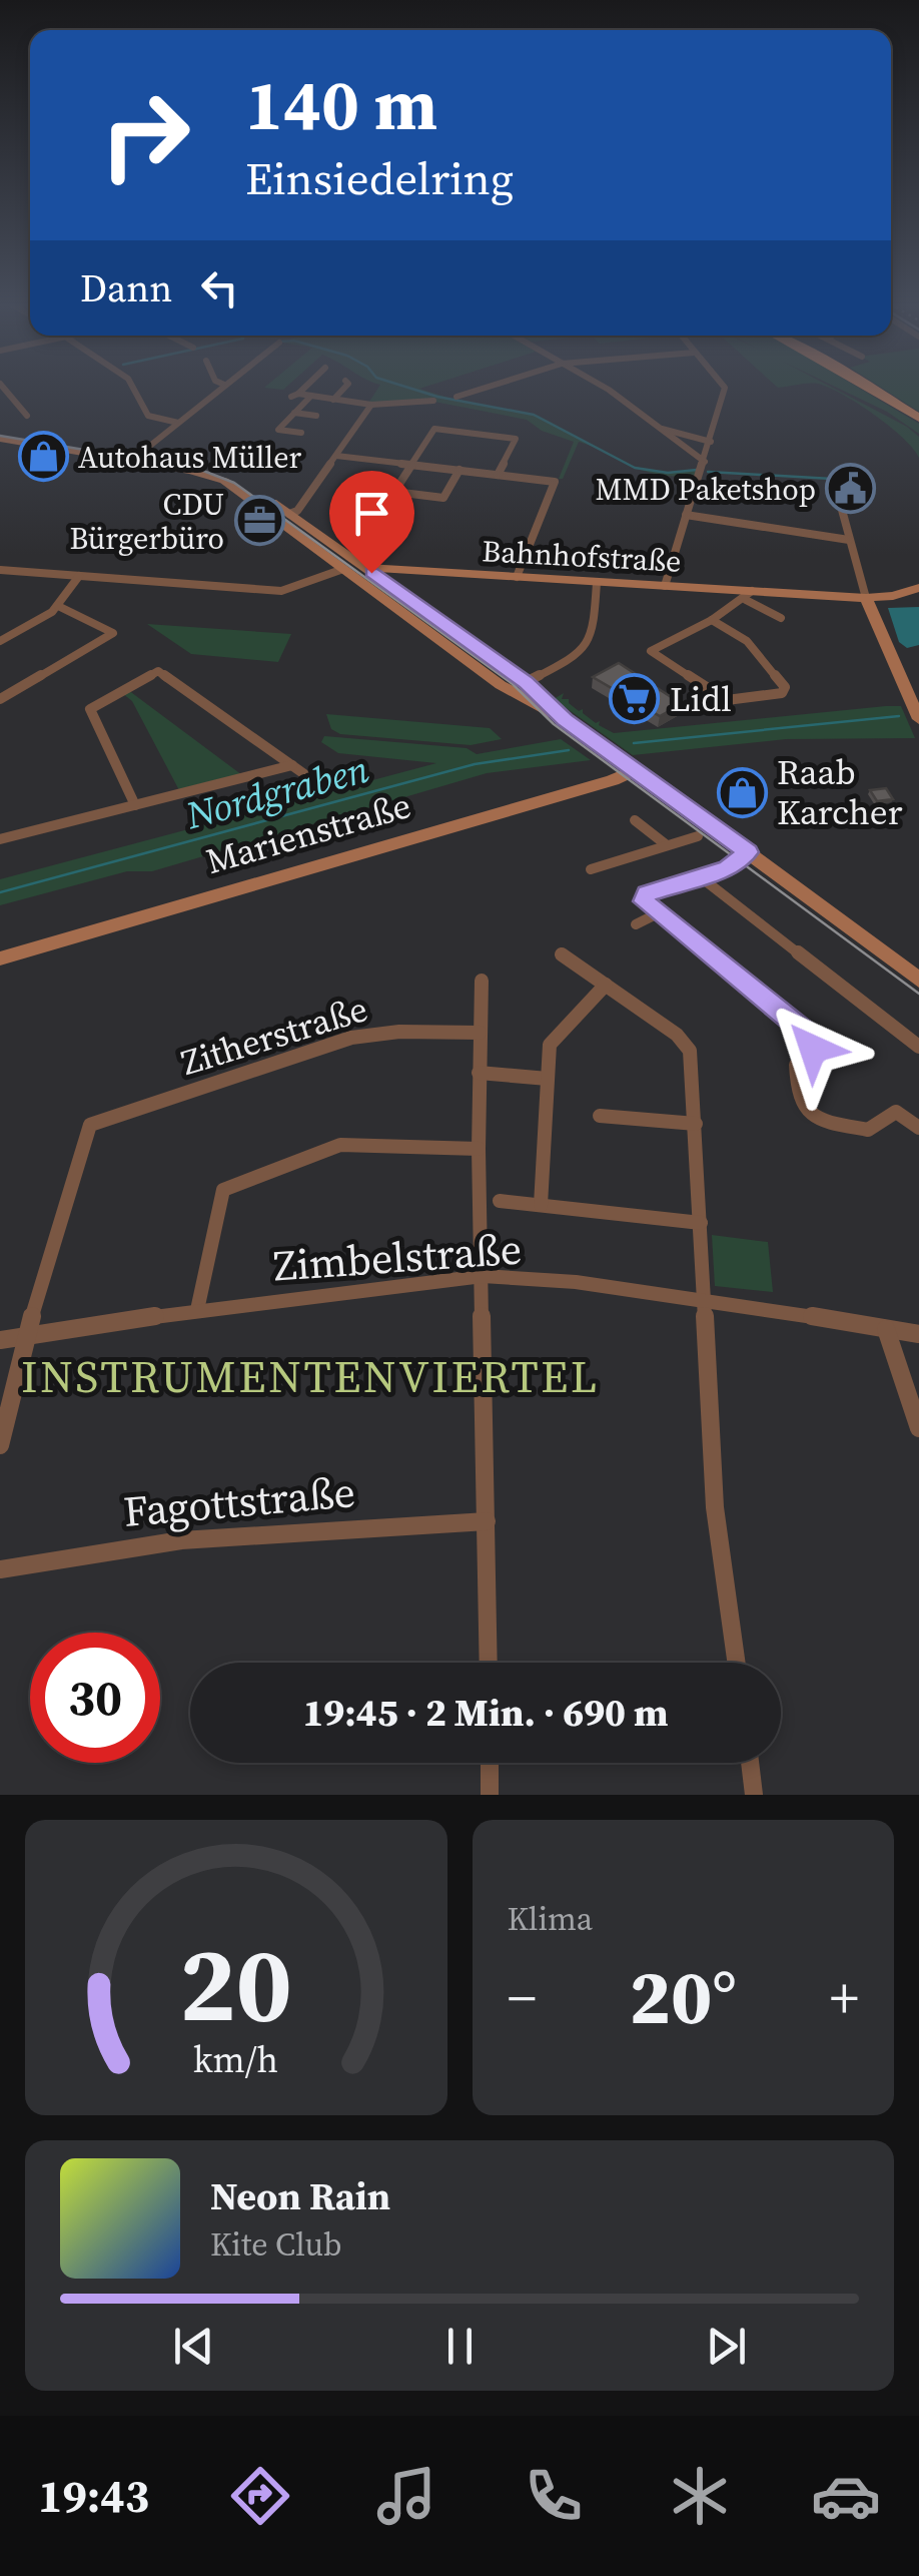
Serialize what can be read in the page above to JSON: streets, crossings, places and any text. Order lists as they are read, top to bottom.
{
  "streets": {
    "main road": ["Bahnhofstraße", "Marienstraße"],
    "street": ["Zitherstraße", "Zimbelstraße", "Fagottstraße"]
  },
  "crossings": [
    ["Zitherstraße", "Zimbelstraße"]
  ],
  "districts": ["INSTRUMENTENVIERTEL"],
  "water": ["Nordgraben"],
  "places": {
    "shop": ["Autohaus Müller", "Raab Karcher"],
    "public building": ["MMD Paketshop"],
    "office": ["CDU Bürgerbüro"],
    "supermarket": ["Lidl"]
  },
  "page": {
    "turn": ["140 m", "Einsiedelring"],
    "then": "Dann",
    "limit": "30",
    "trip": "19:45 · 2 Min. · 690 m",
    "tile": "Klima",
    "heat": ["−", "20°", "+"],
    "song": ["Neon Rain", "Kite Club"],
    "tabs": "19:43",
    "gauge": ["20", "km/h"]
  }
}
